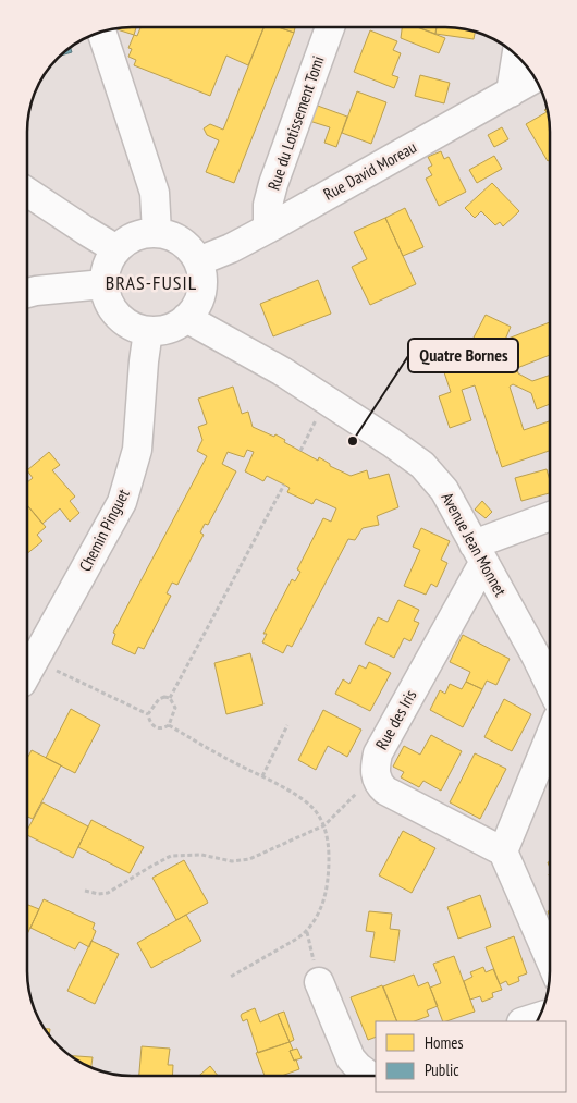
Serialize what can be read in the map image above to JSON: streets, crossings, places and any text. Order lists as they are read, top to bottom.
{
  "streets": {
    "street": [
      "Rue du Lotissement Tomi",
      "Rue David Moreau",
      "Chemin Pinguet",
      "Avenue Jean Monnet",
      "Rue des Iris"
    ]
  },
  "crossings": [
    ["Rue du Lotissement Tomi", "Rue David Moreau"],
    ["Rue David Moreau", "Chemin Pinguet"],
    ["Rue David Moreau", "Avenue Jean Monnet"],
    ["Chemin Pinguet", "Avenue Jean Monnet"],
    ["Avenue Jean Monnet", "Rue des Iris"]
  ],
  "districts": ["BRAS-FUSIL"],
  "places": ["Quatre Bornes"],
  "legend": ["Homes", "Public"]
}
